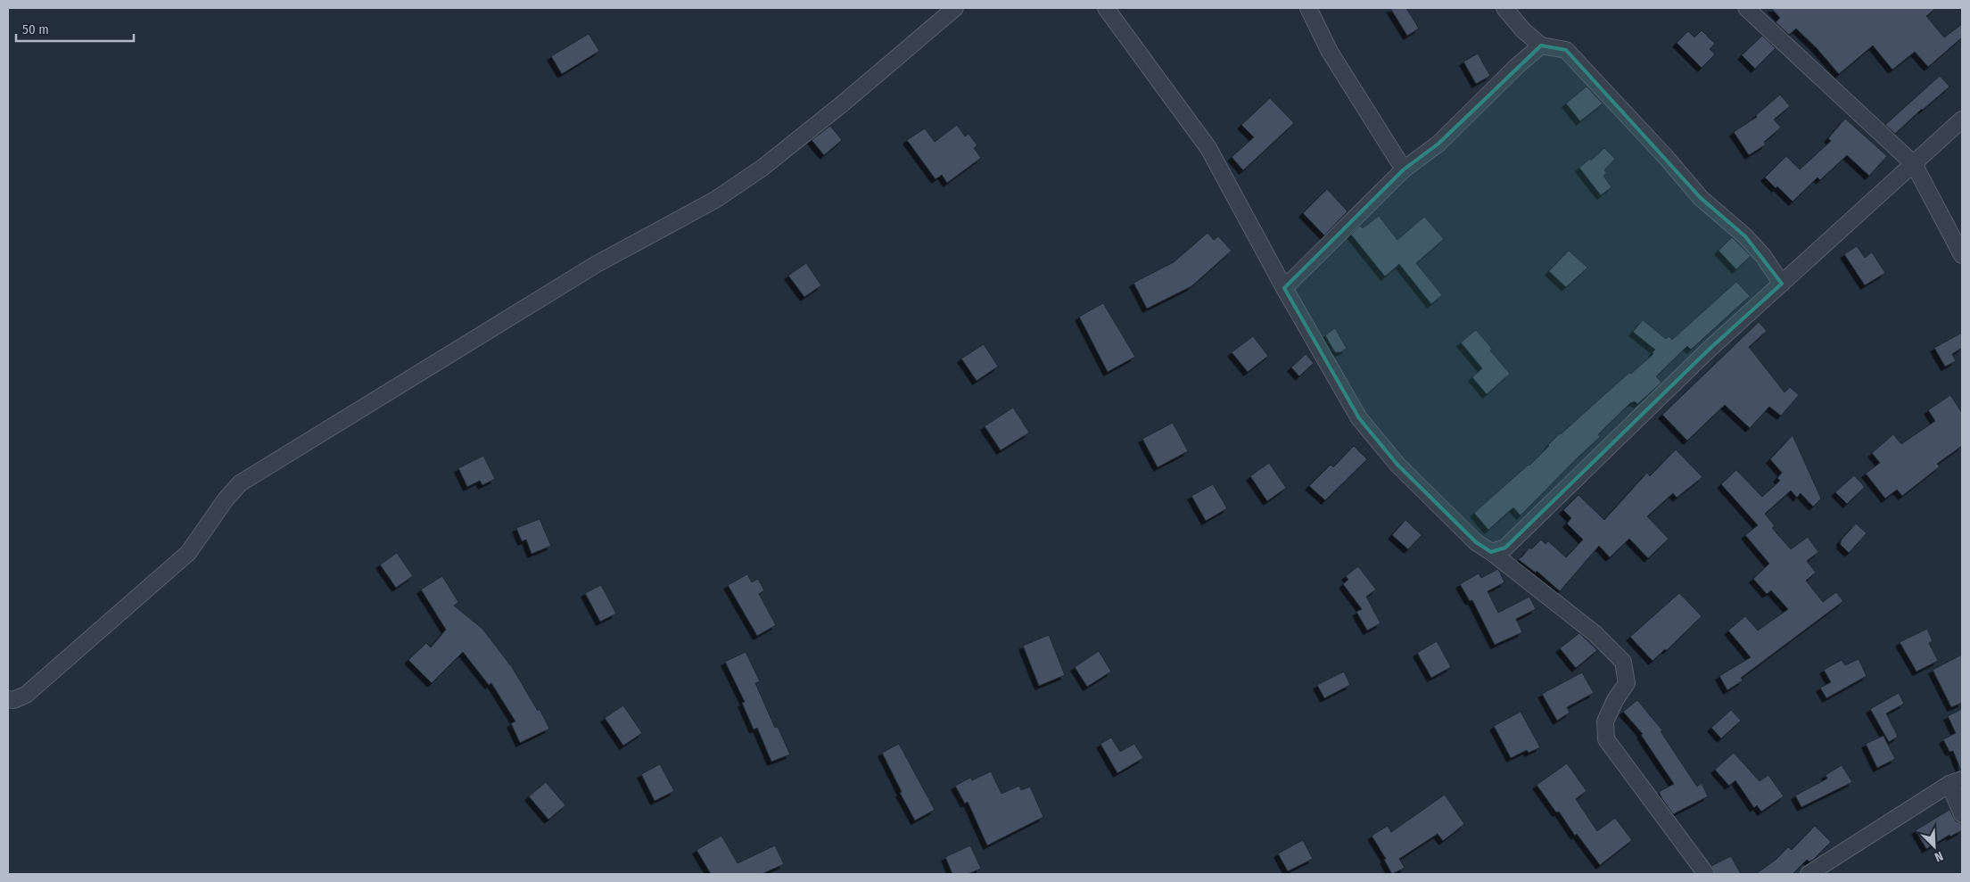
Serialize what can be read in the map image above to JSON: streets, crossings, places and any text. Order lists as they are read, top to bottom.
{
  "scale_bar": "50 m",
  "north": "bottom right"
}
